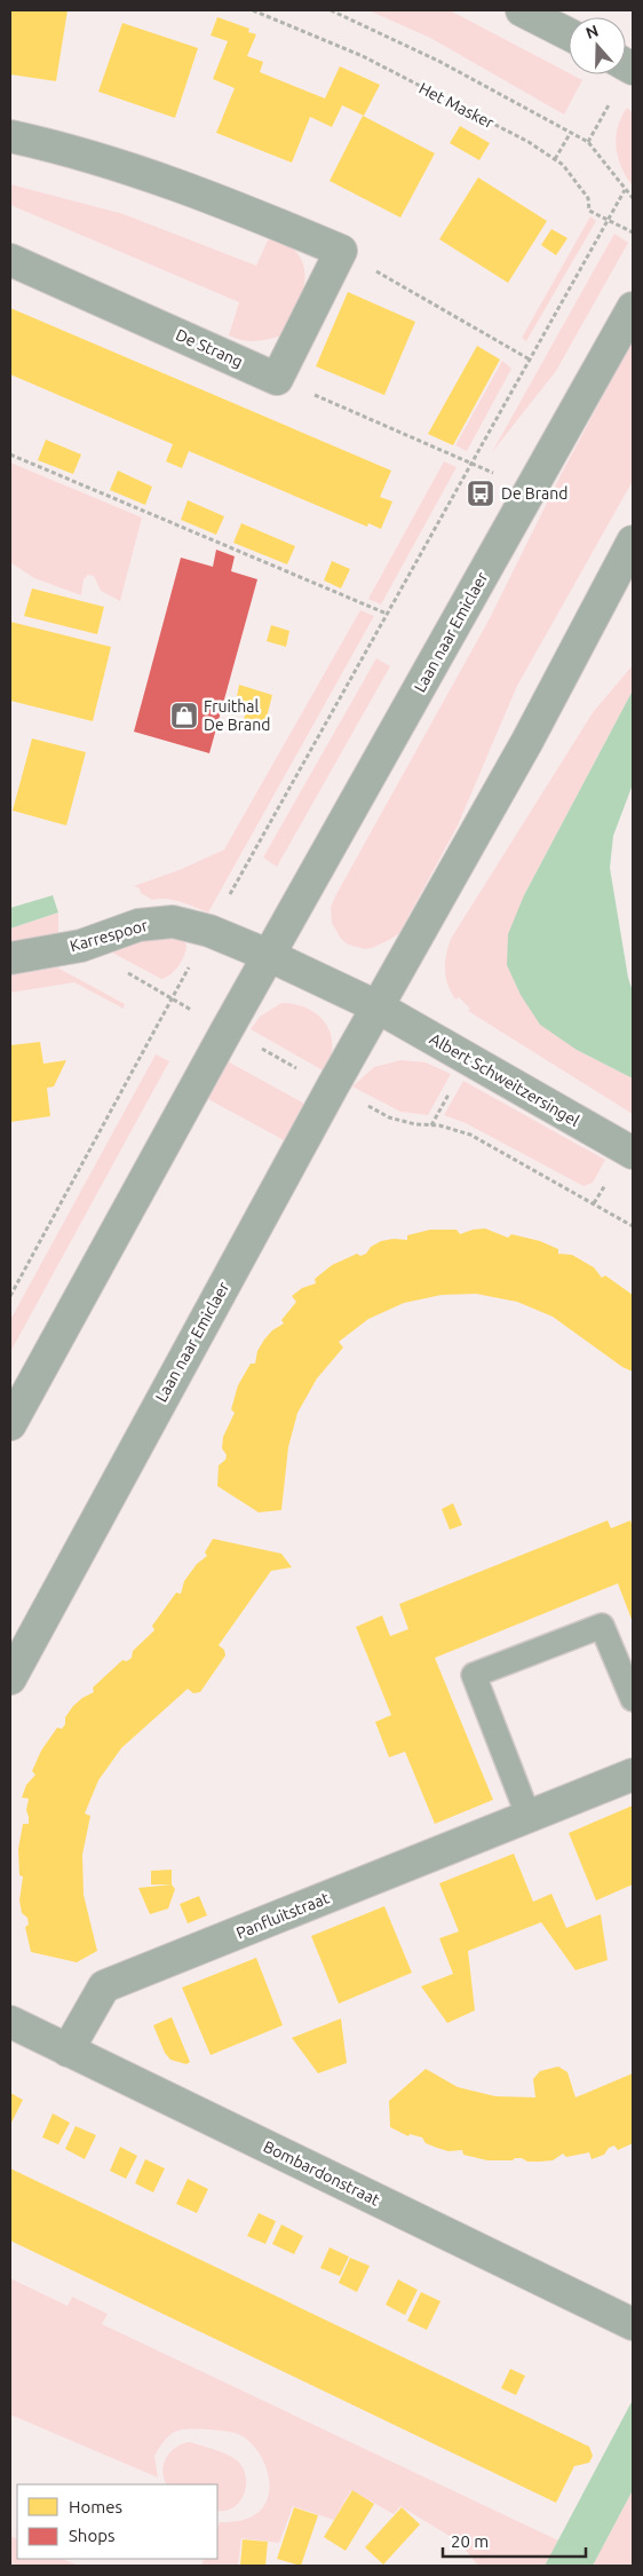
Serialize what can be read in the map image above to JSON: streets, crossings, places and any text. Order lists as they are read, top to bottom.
{
  "streets": {
    "street": [
      "De Strang",
      "Laan naar Emiclaer",
      "Karrespoor",
      "Albert Schweitzersingel",
      "Panfluitstraat",
      "Bombardonstraat"
    ],
    "path": ["Het Masker"]
  },
  "crossings": [
    ["Laan naar Emiclaer", "Karrespoor"],
    ["Laan naar Emiclaer", "Albert Schweitzersingel"],
    ["Panfluitstraat", "Bombardonstraat"]
  ],
  "places": {
    "bus stop": ["De Brand"],
    "shop": ["Fruithal De Brand"]
  },
  "legend": ["Homes", "Shops"],
  "scale_bar": "20 m",
  "north": "top"
}
